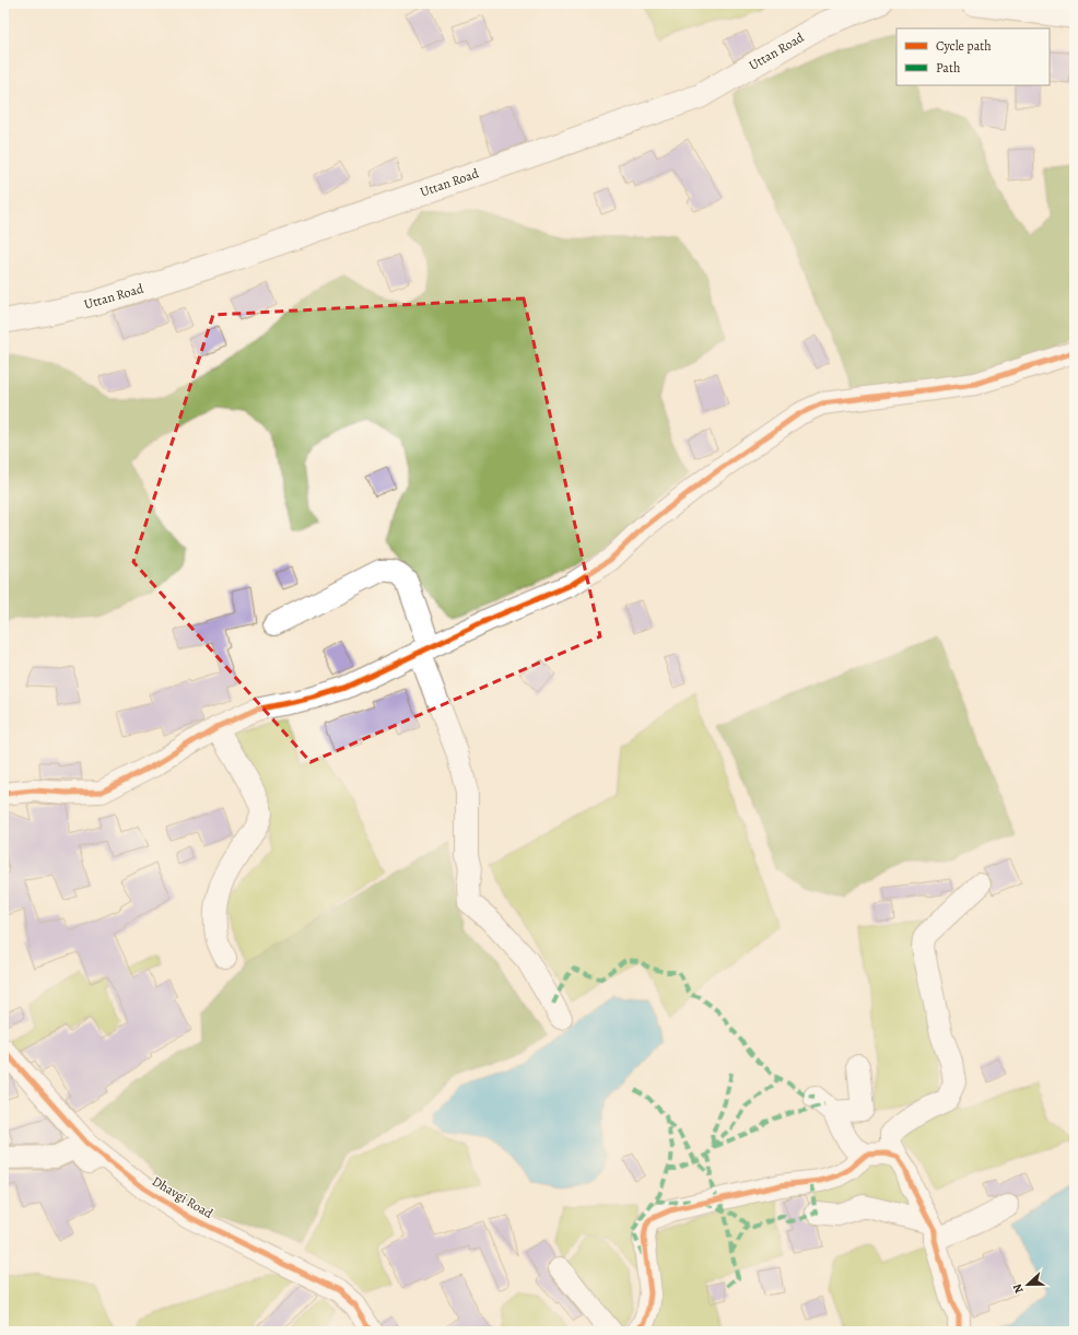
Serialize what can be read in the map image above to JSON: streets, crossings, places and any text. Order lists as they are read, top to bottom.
{
  "streets": {
    "main road": ["Uttan Road"],
    "street": ["Dhavgi Road"]
  },
  "legend": ["Cycle path", "Path"],
  "north": "left"
}
